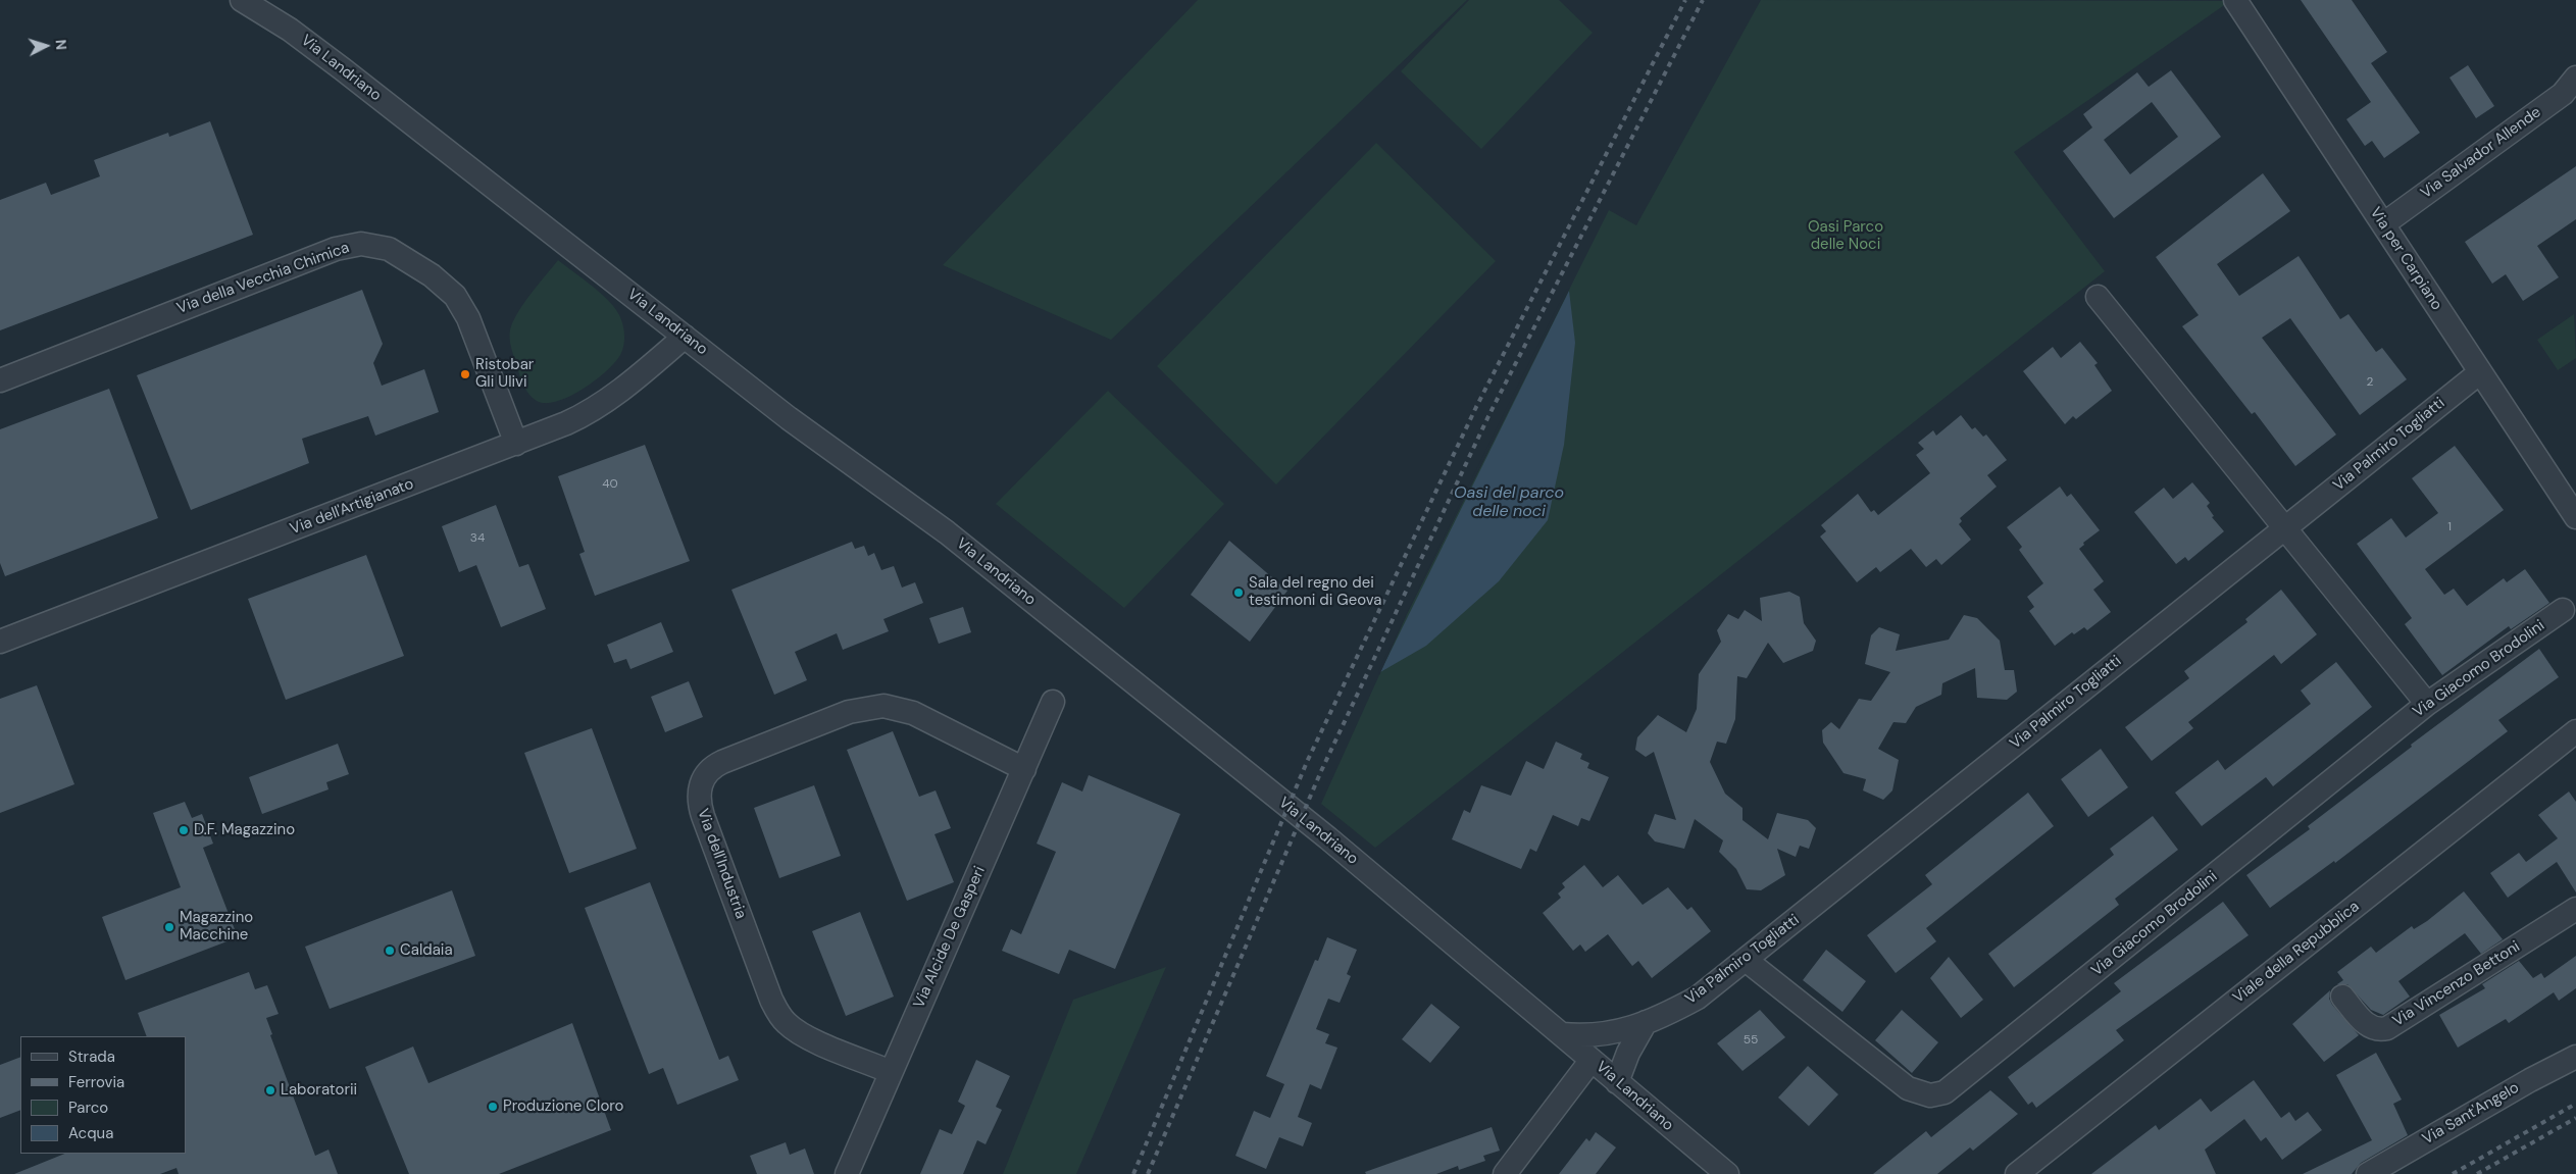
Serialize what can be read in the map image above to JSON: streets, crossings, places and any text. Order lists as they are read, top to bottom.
{
  "streets": {
    "street": [
      "Via Landriano",
      "Via Salvador Allende",
      "Via per Carpiano",
      "Via della Vecchia Chimica",
      "Via Palmiro Togliatti",
      "Via dell'Artigianato",
      "Via Giacomo Brodolini",
      "Via dell'Industria",
      "Via Alcide De Gasperi",
      "Viale della Repubblica",
      "Via Vincenzo Bettoni",
      "Via Sant'Angelo"
    ]
  },
  "crossings": [
    ["Via Landriano", "Via Palmiro Togliatti"],
    ["Via Landriano", "Via dell'Artigianato"],
    ["Via Salvador Allende", "Via per Carpiano"],
    ["Via per Carpiano", "Via Palmiro Togliatti"],
    ["Via della Vecchia Chimica", "Via dell'Artigianato"],
    ["Via Palmiro Togliatti", "Via Giacomo Brodolini"],
    ["Via dell'Industria", "Via Alcide De Gasperi"]
  ],
  "water": ["Oasi del parco delle noci"],
  "parks": ["Oasi Parco delle Noci"],
  "places": [
    "Ristobar Gli Ulivi",
    "Sala del regno dei testimoni di Geova",
    "D.F. Magazzino",
    "Magazzino Macchine",
    "Caldaia",
    "Laboratorii",
    "Produzione Cloro"
  ],
  "house_numbers": [
    "2",
    "40",
    "1",
    "34",
    "55"
  ],
  "legend": [
    "Strada",
    "Ferrovia",
    "Parco",
    "Acqua"
  ],
  "north": "right"
}
